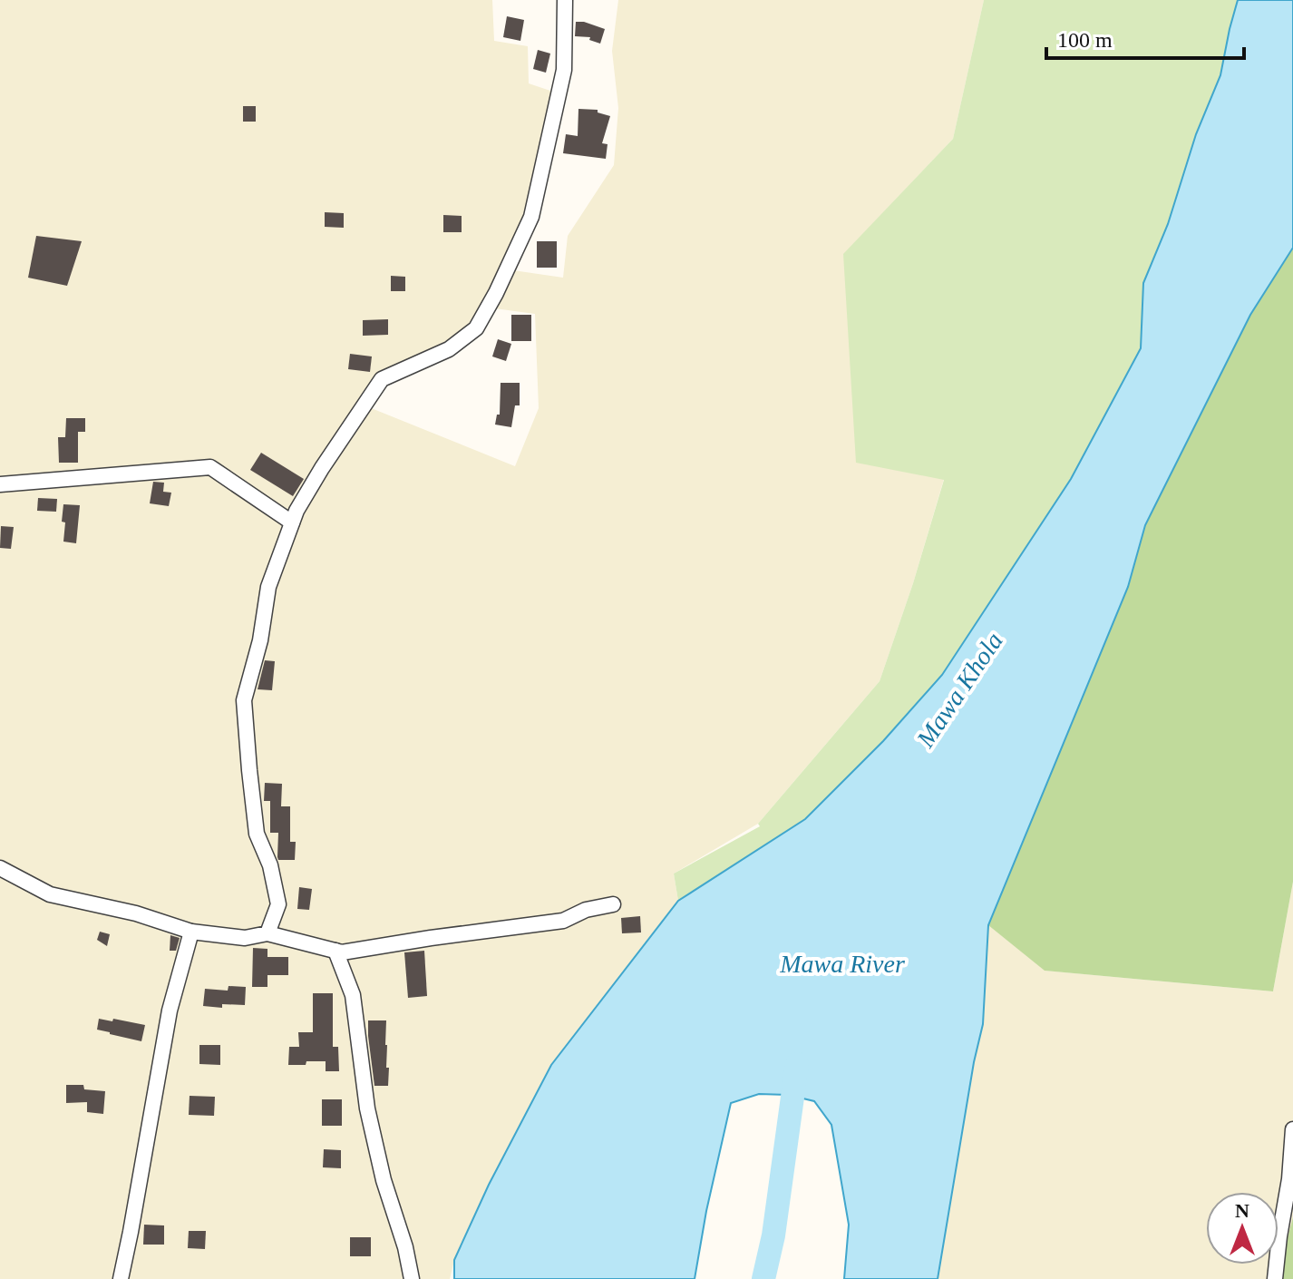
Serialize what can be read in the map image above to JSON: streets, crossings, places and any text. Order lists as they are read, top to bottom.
{
  "water": ["Mawa Khola", "Mawa River"],
  "scale_bar": "100 m",
  "north": "top"
}
